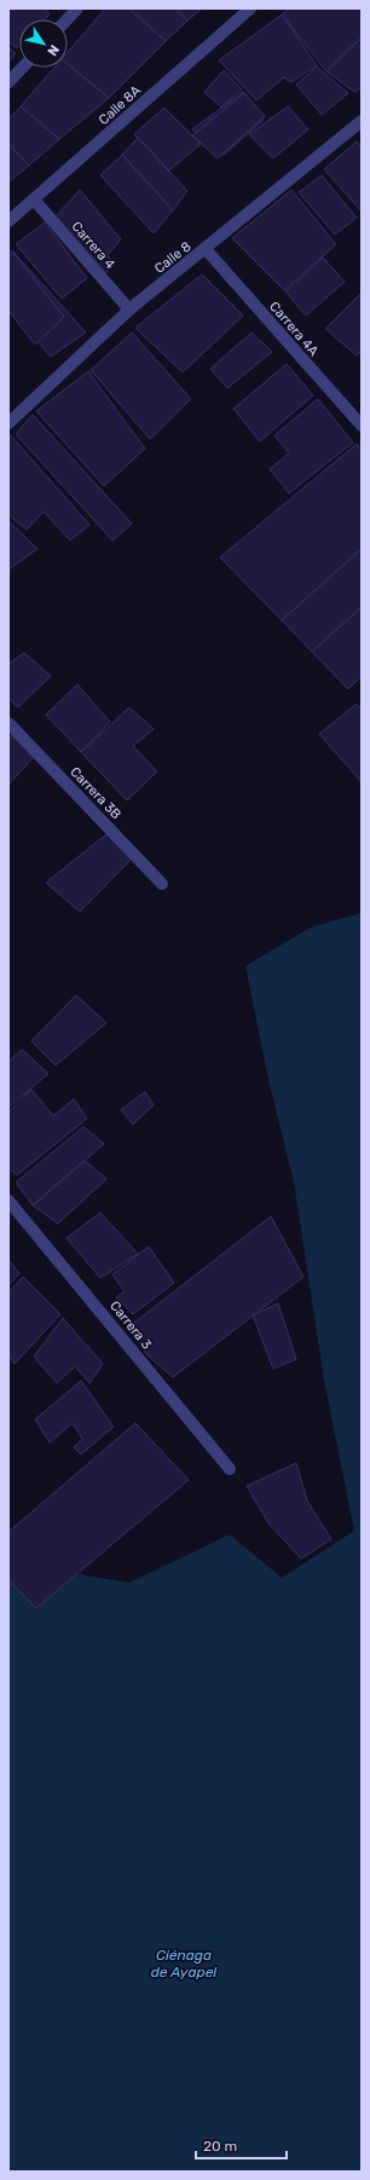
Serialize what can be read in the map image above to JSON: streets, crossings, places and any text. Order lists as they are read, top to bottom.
{
  "streets": {
    "street": [
      "Calle 8A",
      "Carrera 4",
      "Calle 8",
      "Carrera 4A",
      "Carrera 3B",
      "Carrera 3"
    ]
  },
  "crossings": [
    ["Calle 8A", "Carrera 4"],
    ["Carrera 4", "Calle 8"],
    ["Calle 8", "Carrera 4A"]
  ],
  "water": ["Ciénaga de Ayapel"],
  "scale_bar": "20 m",
  "north": "bottom right"
}
